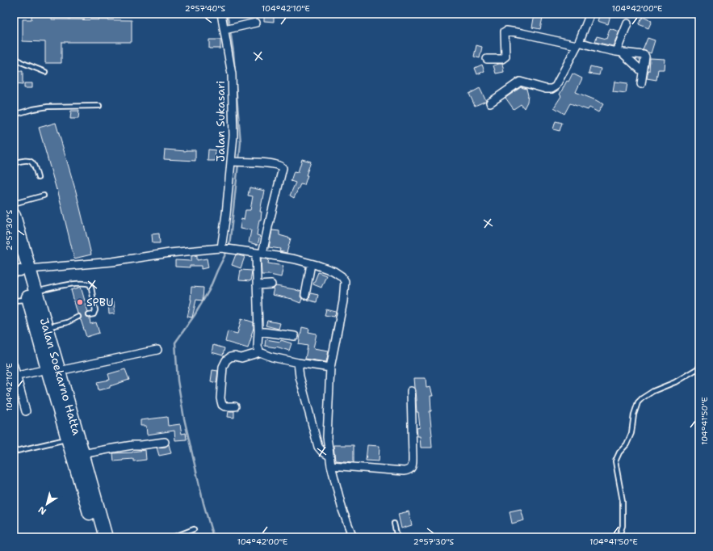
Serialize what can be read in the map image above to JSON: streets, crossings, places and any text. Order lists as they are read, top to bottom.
{
  "streets": {
    "highway": ["Jalan Soekarno Hatta"],
    "street": ["Jalan Sukasari"]
  },
  "places": ["SPBU"],
  "north": "bottom left",
  "coordinates": [
    "2°57'40\"S",
    "104°42'10\"E",
    "104°42'00\"E",
    "2°57'30\"S",
    "104°41'50\"E"
  ]
}
